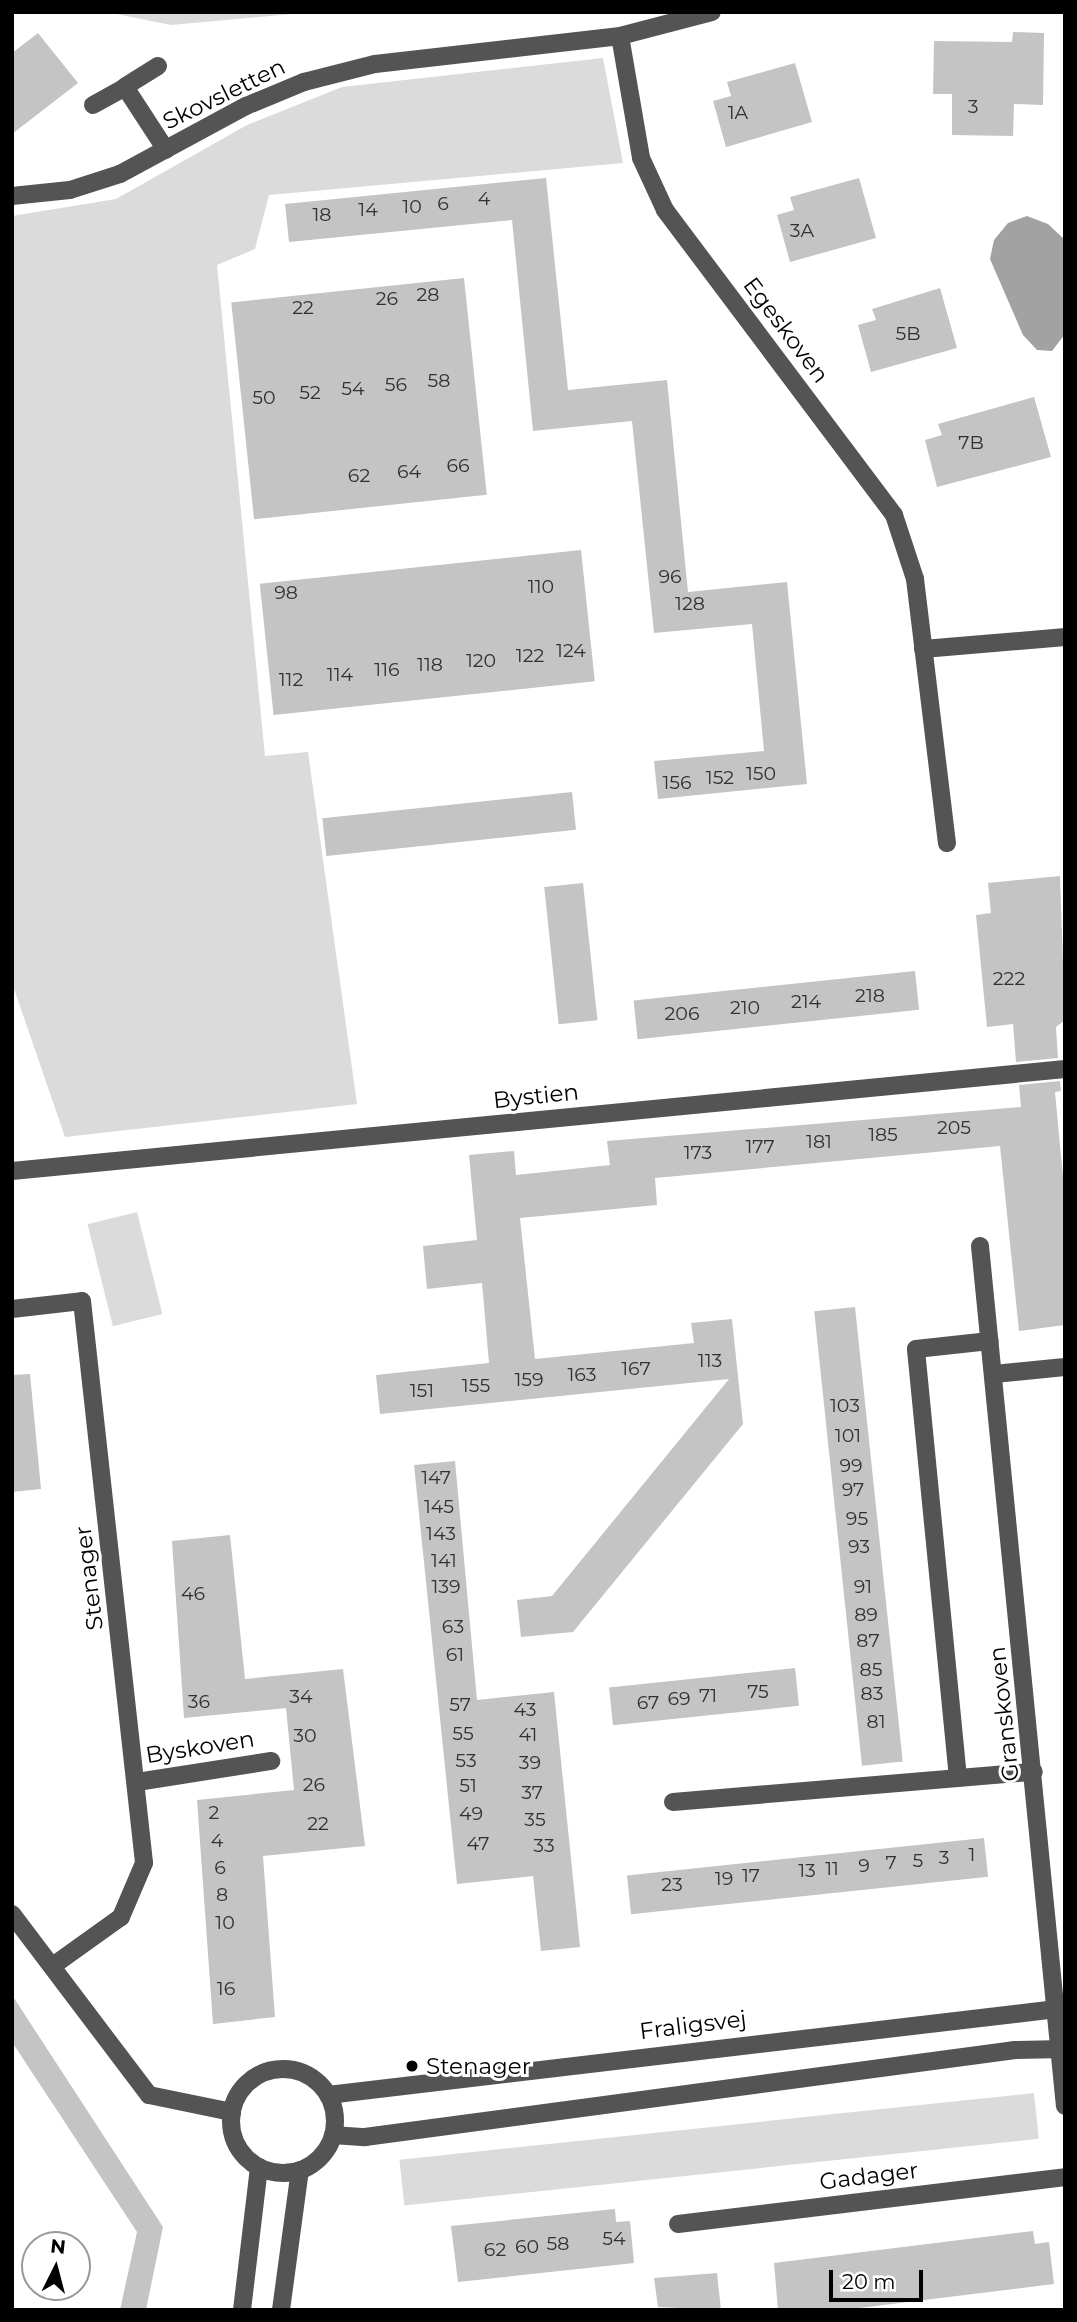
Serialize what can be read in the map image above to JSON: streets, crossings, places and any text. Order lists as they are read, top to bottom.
{
  "streets": {
    "street": [
      "Skovsletten",
      "Egeskoven",
      "Bystien",
      "Stenager",
      "Granskoven",
      "Byskoven",
      "Fraligsvej",
      "Gadager"
    ]
  },
  "crossings": [
    ["Skovsletten", "Egeskoven"],
    ["Stenager", "Byskoven"],
    ["Granskoven", "Fraligsvej"]
  ],
  "places": ["Stenager"],
  "house_numbers": [
    "3",
    "1A",
    "4",
    "6",
    "10",
    "14",
    "18",
    "3A",
    "28",
    "26",
    "22",
    "5B",
    "58",
    "56",
    "54",
    "52",
    "50",
    "7B",
    "66",
    "64",
    "62",
    "96",
    "110",
    "98",
    "128",
    "124",
    "122",
    "120",
    "118",
    "116",
    "114",
    "112",
    "150",
    "152",
    "156",
    "222",
    "218",
    "214",
    "210",
    "206",
    "205",
    "185",
    "181",
    "177",
    "173",
    "113",
    "167",
    "163",
    "159",
    "155",
    "151",
    "103",
    "101",
    "99",
    "147",
    "97",
    "145",
    "95",
    "143",
    "93",
    "141",
    "139",
    "91",
    "46",
    "89",
    "63",
    "87",
    "61",
    "85",
    "75",
    "83",
    "71",
    "34",
    "69",
    "36",
    "67",
    "57",
    "43",
    "81",
    "55",
    "41",
    "30",
    "53",
    "39",
    "26",
    "51",
    "37",
    "2",
    "49",
    "35",
    "22",
    "4",
    "47",
    "33",
    "1",
    "3",
    "5",
    "7",
    "9",
    "6",
    "11",
    "13",
    "17",
    "19",
    "23",
    "8",
    "10",
    "16",
    "54",
    "58",
    "60",
    "62"
  ],
  "scale_bar": "20 m",
  "north": "top"
}
